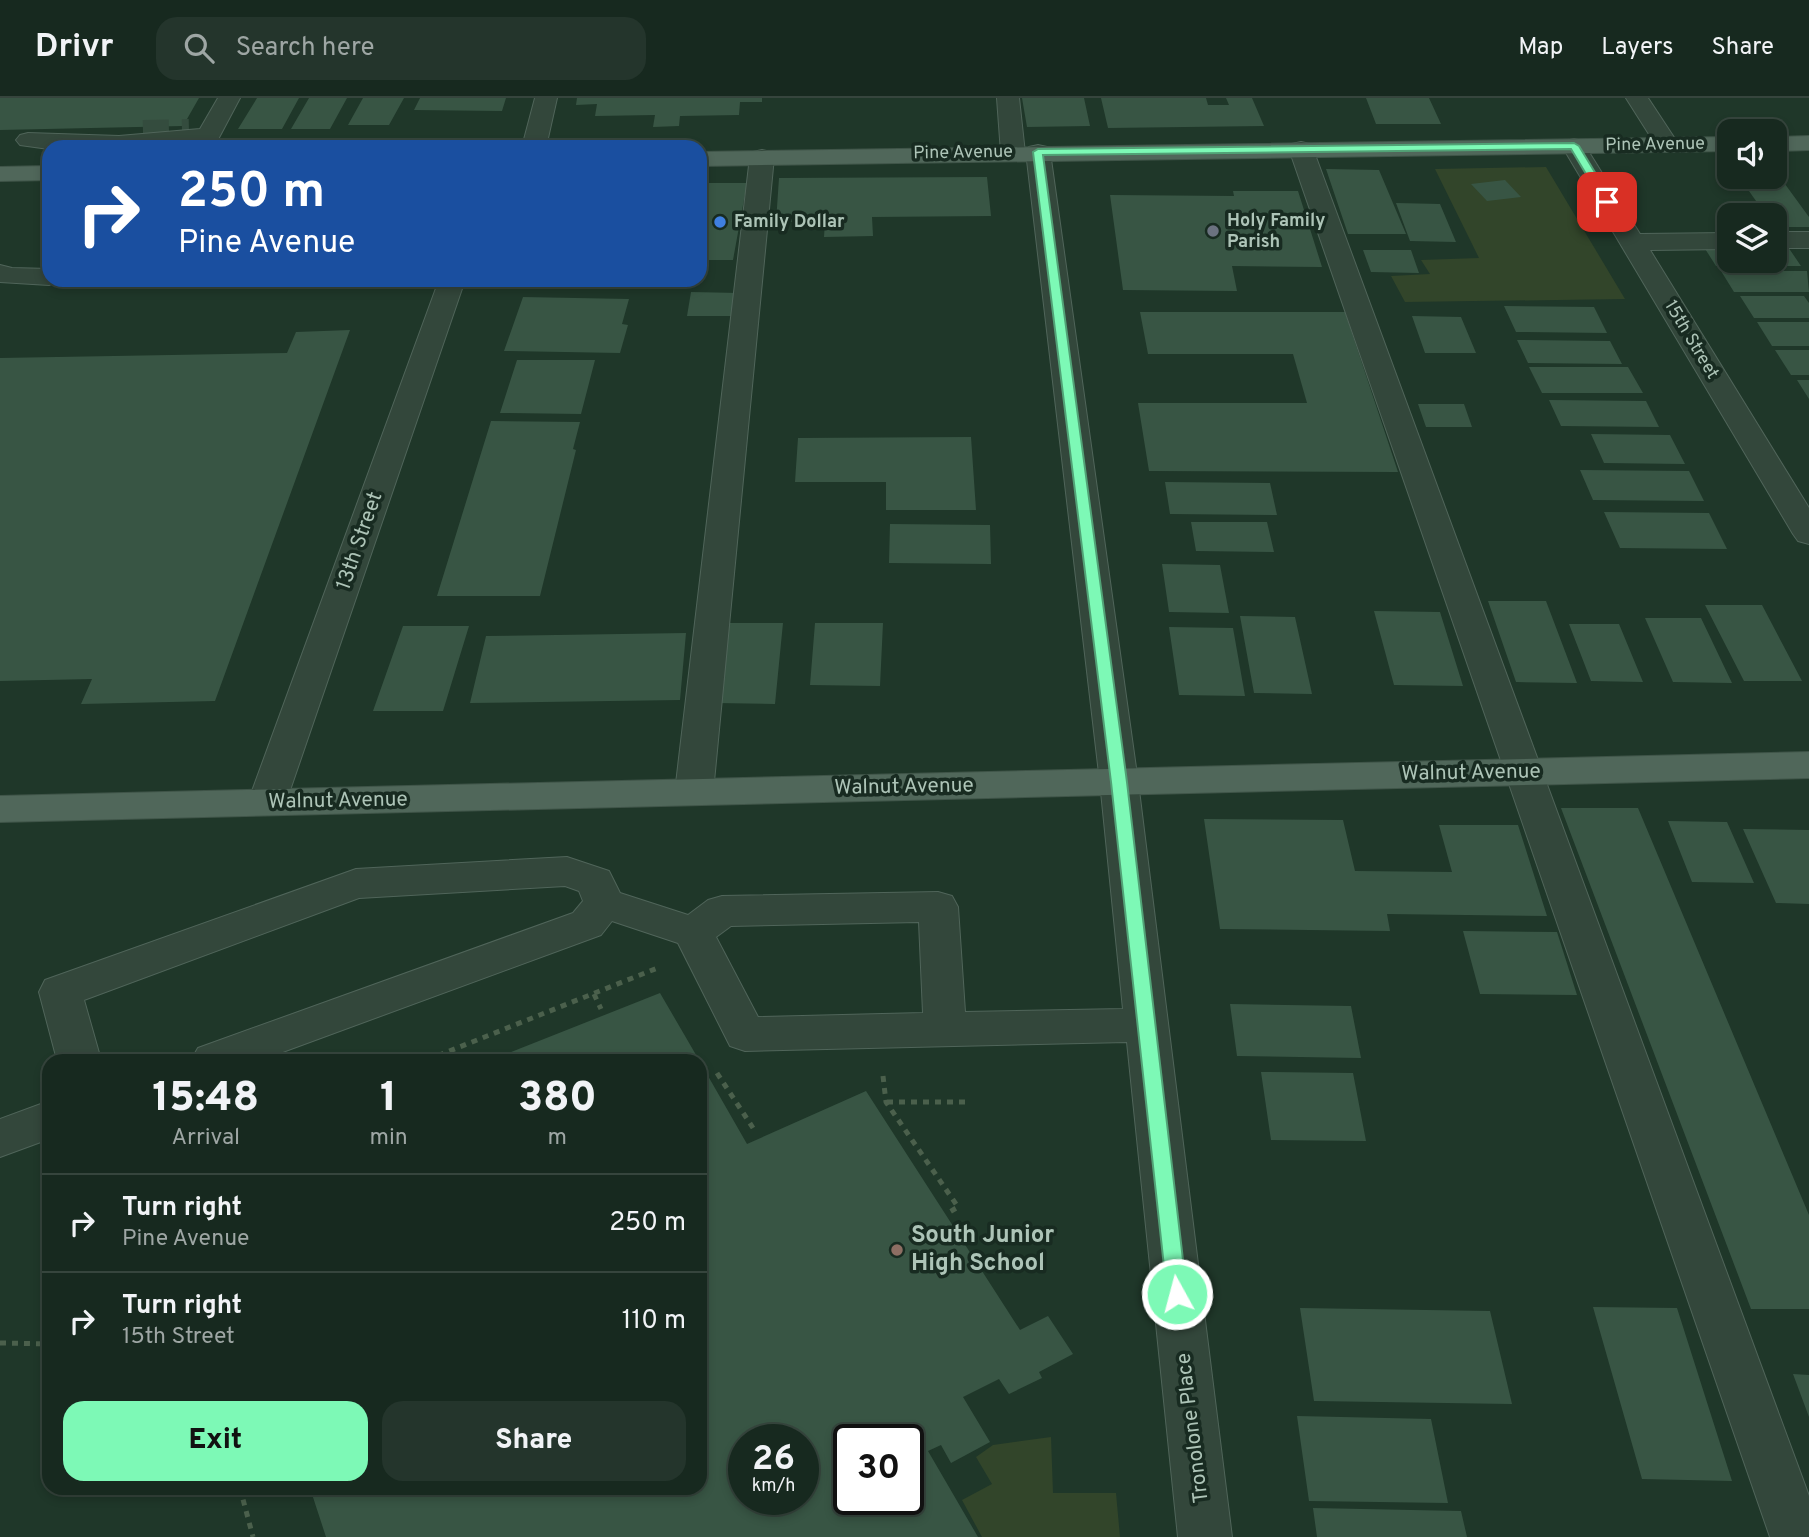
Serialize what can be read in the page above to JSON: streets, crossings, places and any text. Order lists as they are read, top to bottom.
{
  "streets": {
    "main road": ["Pine Avenue", "Walnut Avenue"],
    "street": ["15th Street", "13th Street", "Tronolone Place"]
  },
  "crossings": [
    ["Pine Avenue", "15th Street"],
    ["Pine Avenue", "Tronolone Place"],
    ["13th Street", "Walnut Avenue"],
    ["Walnut Avenue", "Tronolone Place"]
  ],
  "places": ["Family Dollar", "Holy Family Parish", "South Junior High School"],
  "page": {
    "header": "Drivr",
    "search": "Search here",
    "nav": ["Map", "Layers", "Share"],
    "turn": ["250 m", "Pine Avenue"],
    "eta": [
      "15:48",
      "Arrival",
      "1",
      "min",
      "380",
      "m"
    ],
    "list": [
      {
        "name": "Turn right",
        "note": "Pine Avenue",
        "value": "250 m"
      },
      {
        "name": "Turn right",
        "note": "15th Street",
        "value": "110 m"
      }
    ],
    "buttons": ["Exit", "Share"],
    "speed": "26 km/h",
    "limit": "30"
  }
}
